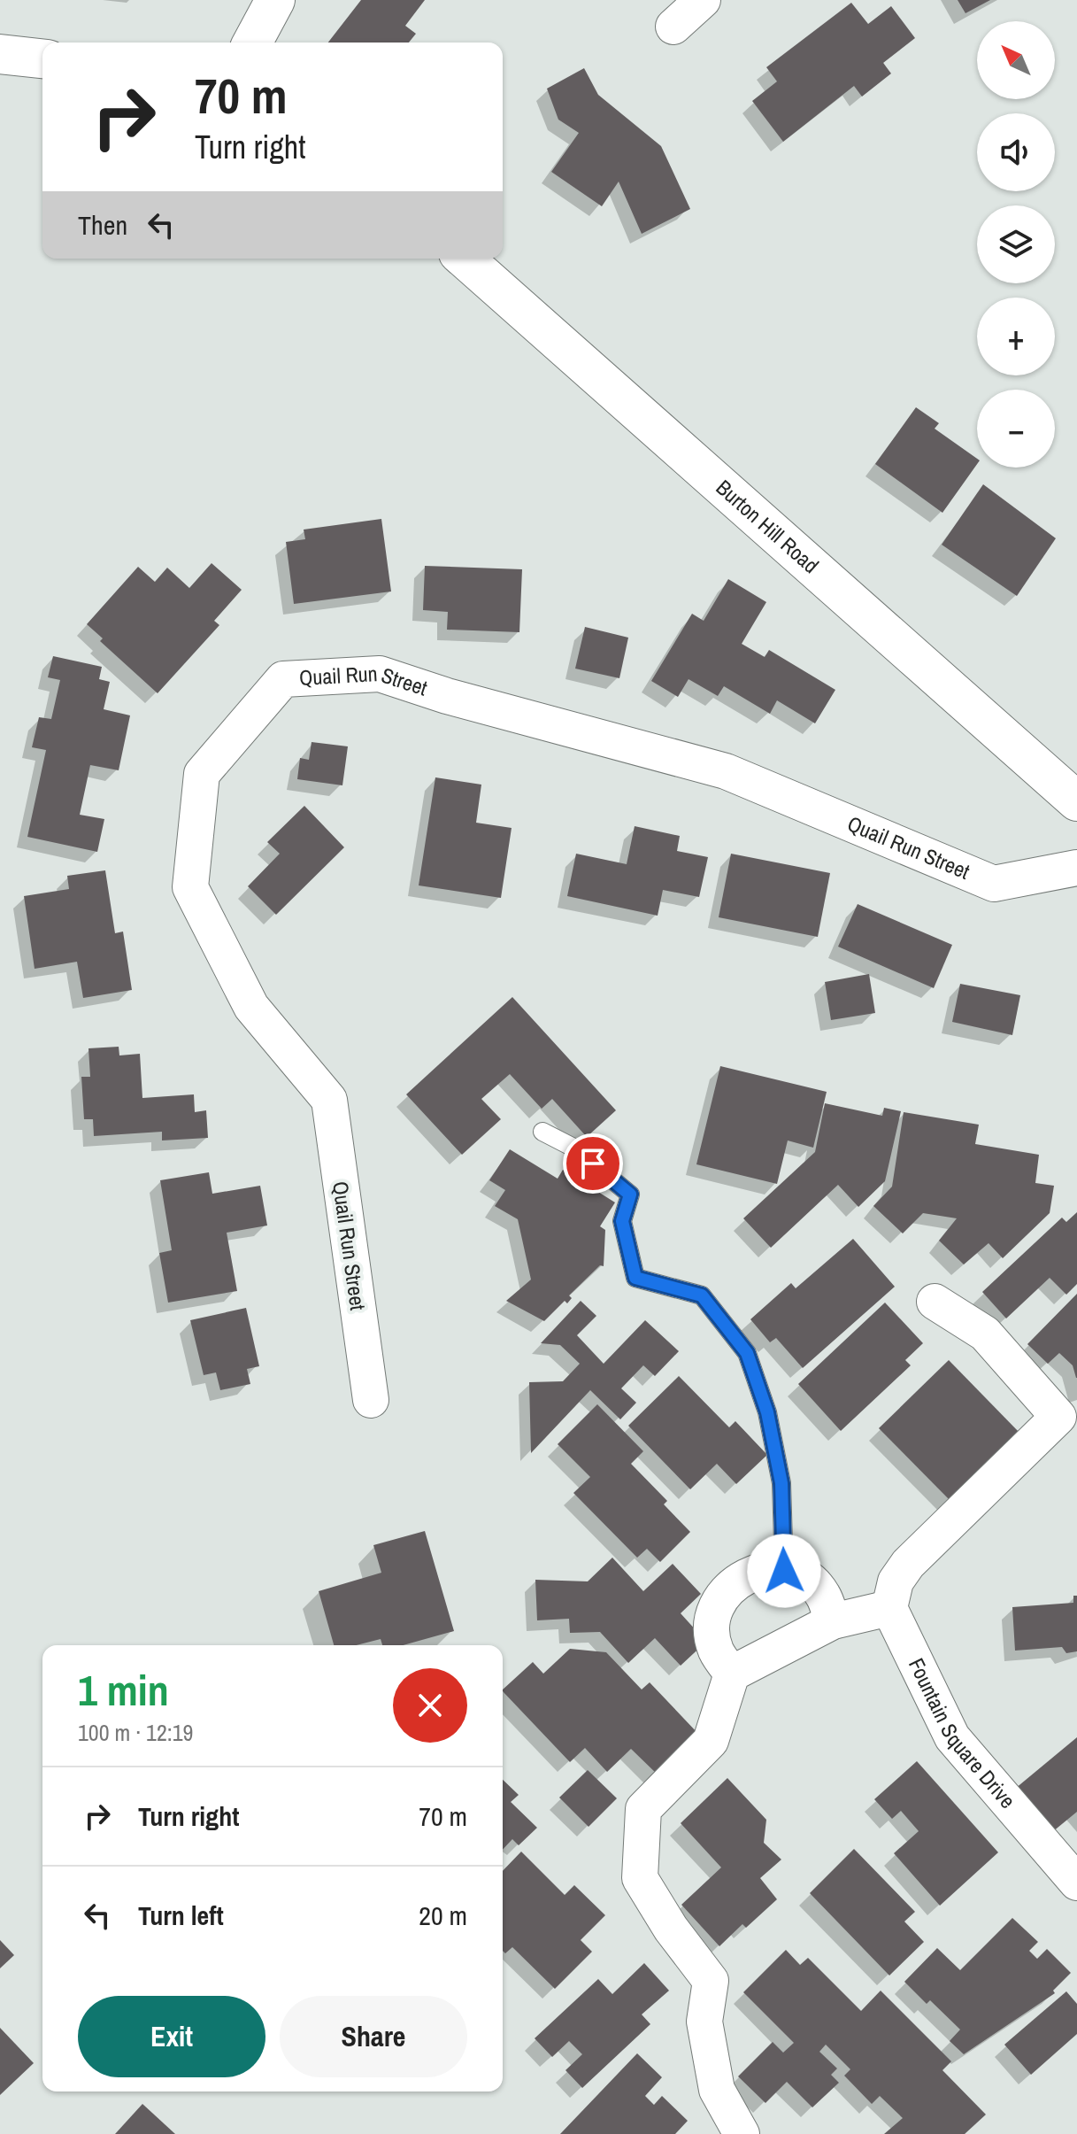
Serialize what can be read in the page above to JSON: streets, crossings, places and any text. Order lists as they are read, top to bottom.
{
  "streets": {
    "street": ["Burton Hill Road", "Quail Run Street", "Fountain Square Drive"]
  },
  "north": "top left",
  "page": {
    "map_buttons": ["+", "−"],
    "turn": ["70 m", "Turn right"],
    "then": "Then",
    "heading": ["1 min", "100 m · 12:19"],
    "list": [
      {
        "name": "Turn right",
        "value": "70 m"
      },
      {
        "name": "Turn left",
        "value": "20 m"
      }
    ],
    "buttons": ["Exit", "Share"]
  }
}
